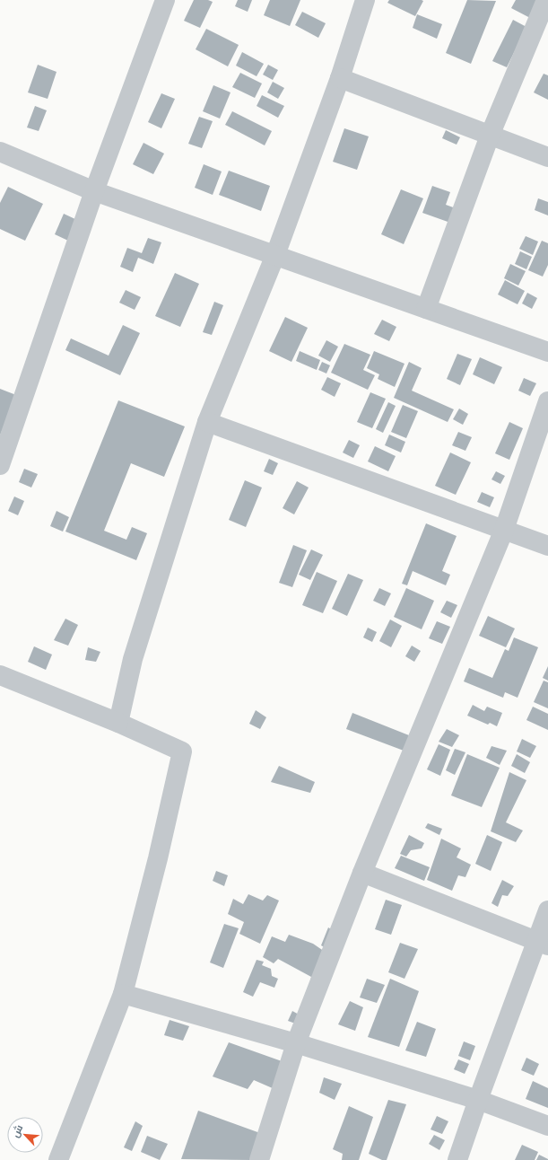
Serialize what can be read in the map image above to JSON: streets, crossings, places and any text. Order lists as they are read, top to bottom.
{
  "north": "top left"
}
